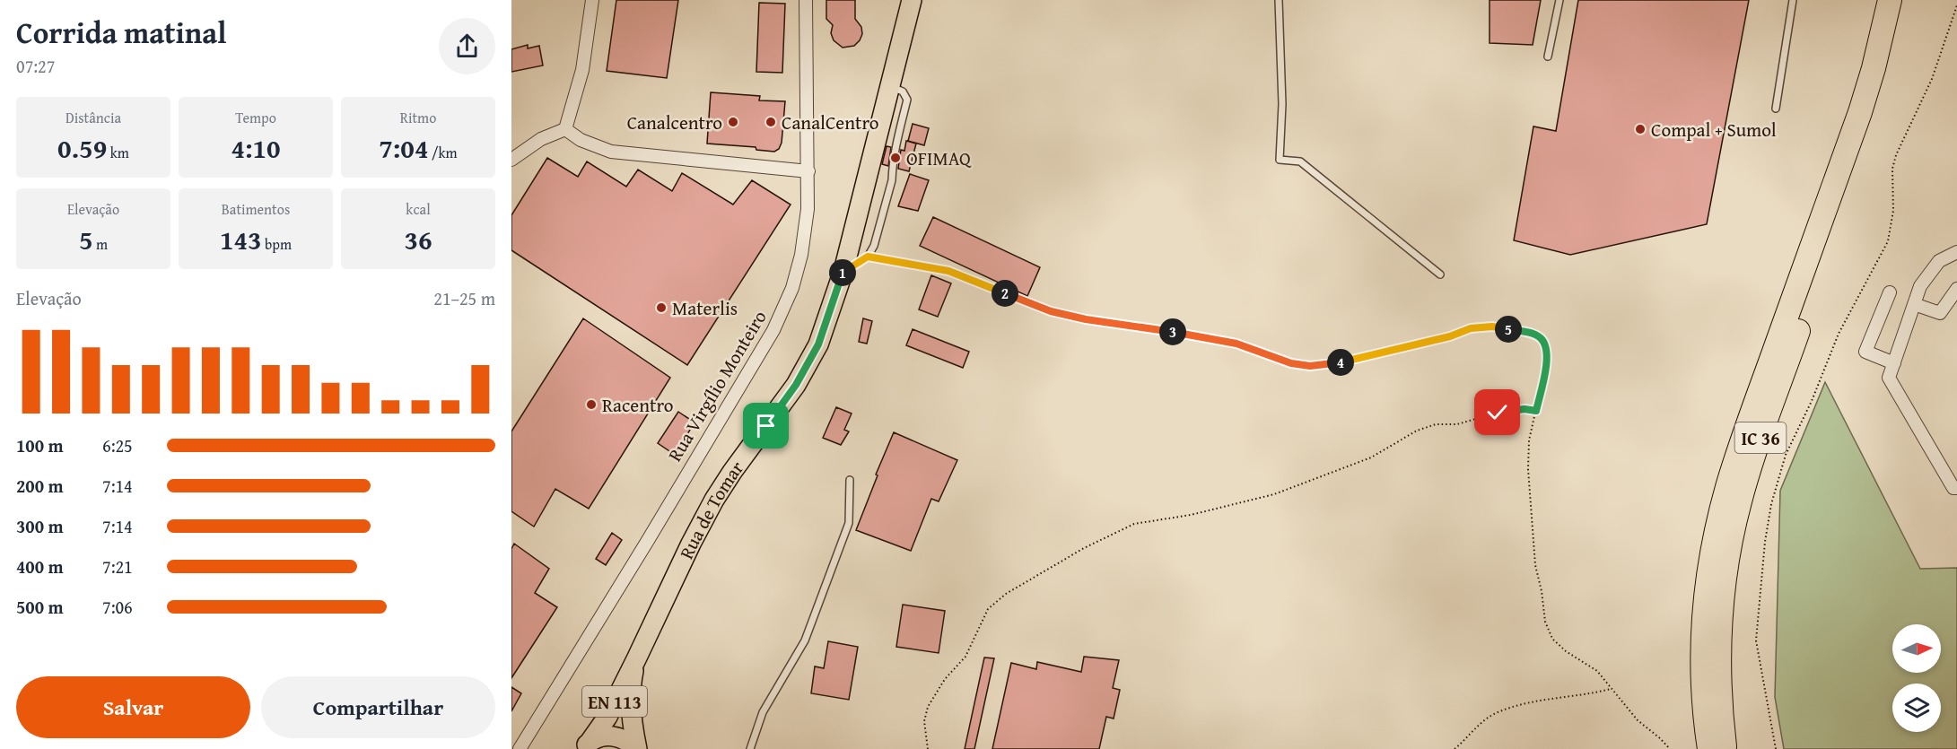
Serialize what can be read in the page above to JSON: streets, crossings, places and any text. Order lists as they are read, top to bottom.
{
  "streets": {
    "highway": ["IC 36"],
    "main road": ["Rua de Tomar", "EN 113"],
    "street": ["Rua Virgílio Monteiro"]
  },
  "places": [
    "Canalcentro",
    "CanalCentro",
    "Compal + Sumol",
    "OFIMAQ",
    "Materlis",
    "Racentro"
  ],
  "north": "right",
  "page": {
    "heading": ["Corrida matinal", "07:27"],
    "stats": [
      ["Distância", "0.59 km"],
      ["Tempo", "4:10"],
      ["Ritmo", "7:04 /km"],
      ["Elevação", "5 m"],
      ["Batimentos", "143 bpm"],
      ["kcal", "36"]
    ],
    "pins": [
      "1",
      "2",
      "5",
      "3",
      "4"
    ],
    "chart": ["Elevação", "21–25 m"],
    "list": [
      {
        "name": "100 m",
        "note": "6:25"
      },
      {
        "name": "200 m",
        "note": "7:14"
      },
      {
        "name": "300 m",
        "note": "7:14"
      },
      {
        "name": "400 m",
        "note": "7:21"
      },
      {
        "name": "500 m",
        "note": "7:06"
      }
    ],
    "buttons": ["Salvar", "Compartilhar"]
  }
}
